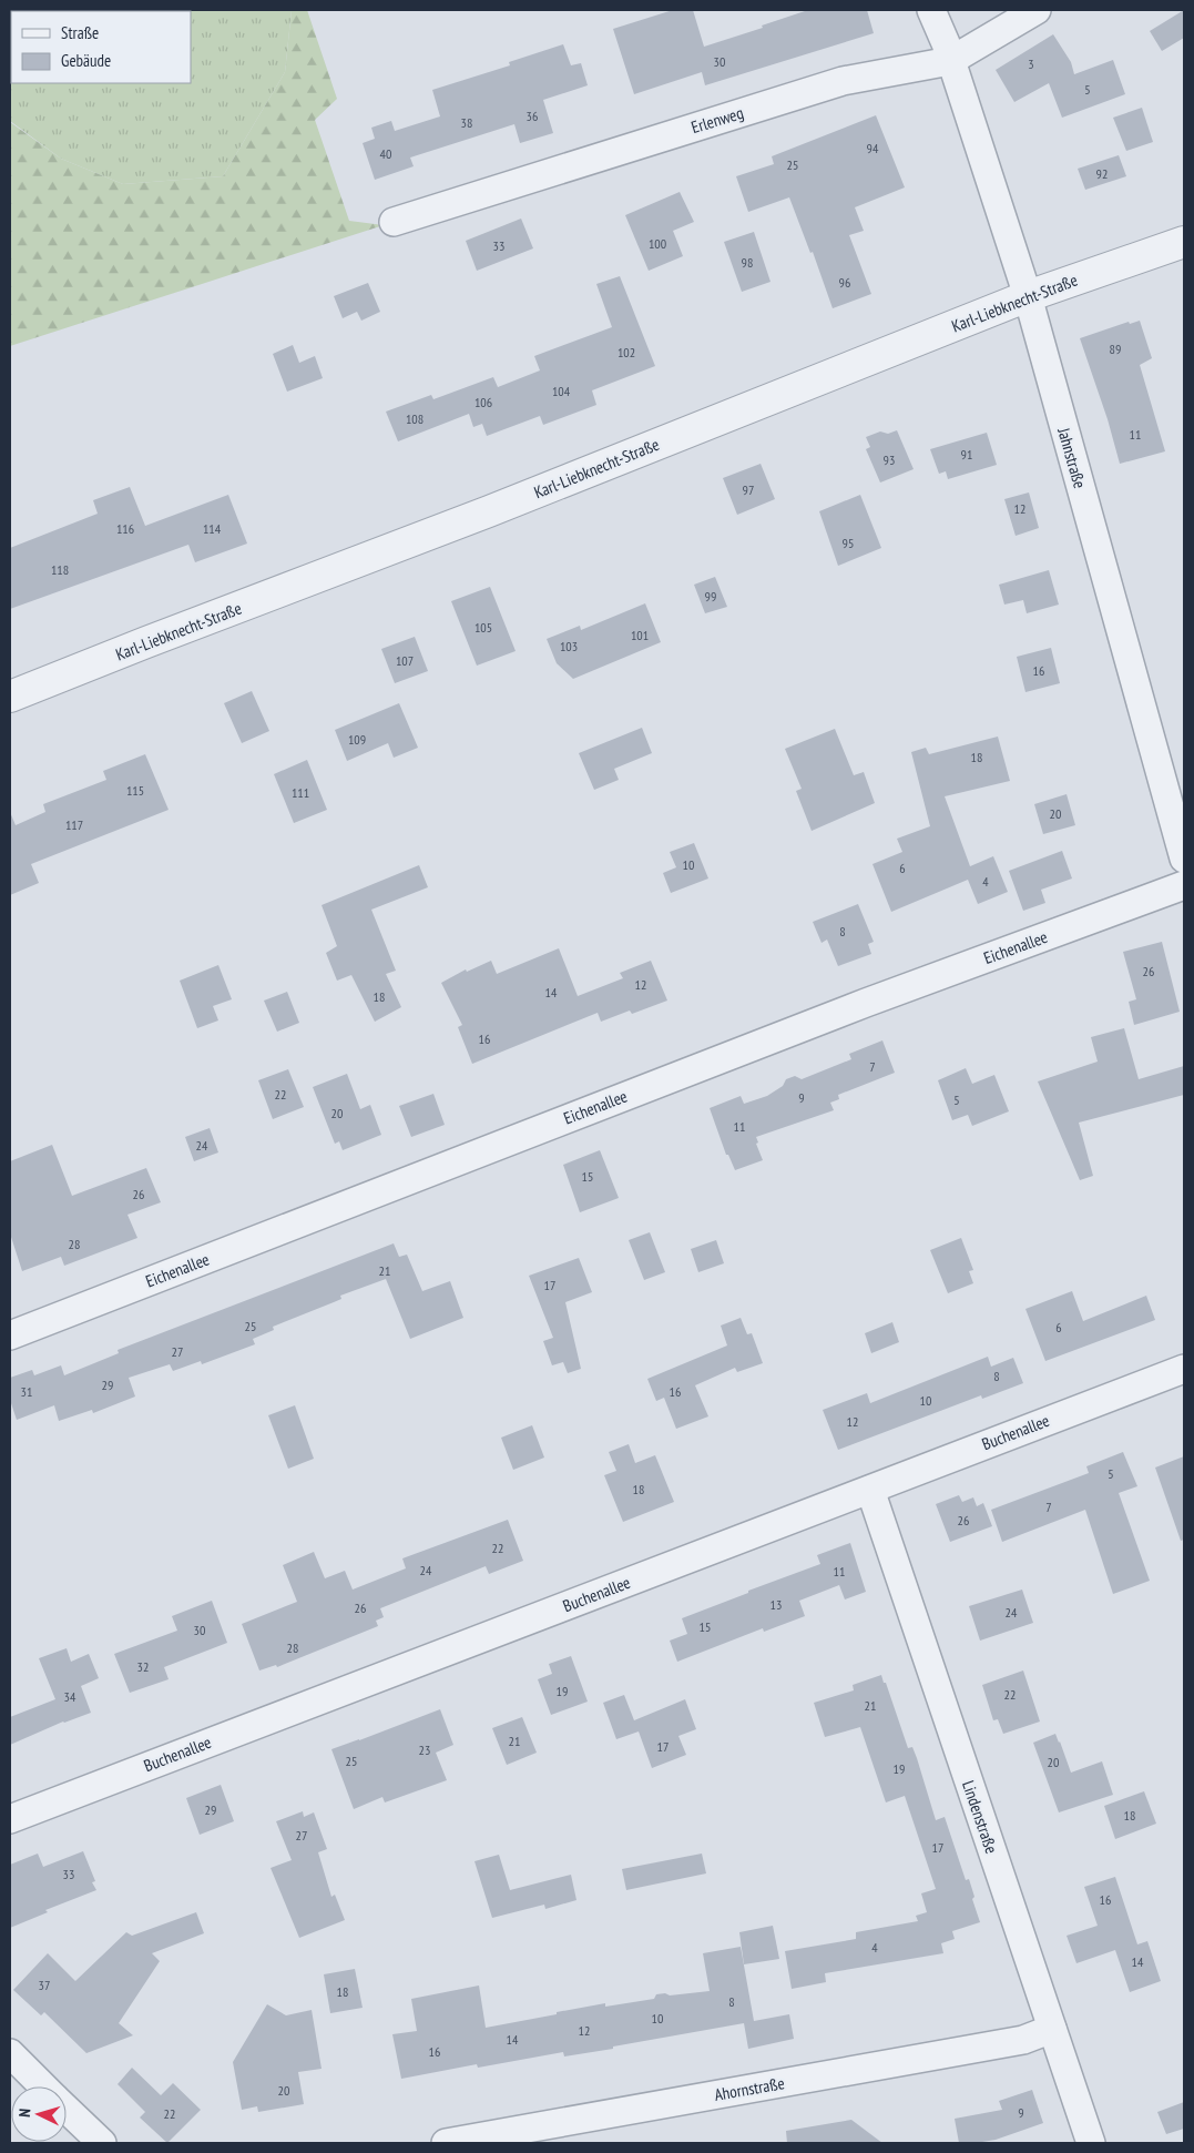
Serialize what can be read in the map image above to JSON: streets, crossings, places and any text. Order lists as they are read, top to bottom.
{
  "streets": {
    "street": [
      "Erlenweg",
      "Karl-Liebknecht-Straße",
      "Jahnstraße",
      "Eichenallee",
      "Buchenallee",
      "Lindenstraße",
      "Ahornstraße"
    ]
  },
  "crossings": [
    ["Erlenweg", "Jahnstraße"],
    ["Karl-Liebknecht-Straße", "Jahnstraße"],
    ["Buchenallee", "Lindenstraße"],
    ["Lindenstraße", "Ahornstraße"]
  ],
  "house_numbers": [
    "30",
    "3",
    "5",
    "36",
    "38",
    "94",
    "40",
    "25",
    "92",
    "100",
    "33",
    "98",
    "96",
    "89",
    "102",
    "104",
    "106",
    "108",
    "11",
    "91",
    "93",
    "97",
    "12",
    "116",
    "114",
    "95",
    "118",
    "99",
    "105",
    "101",
    "103",
    "107",
    "16",
    "109",
    "18",
    "115",
    "111",
    "20",
    "117",
    "10",
    "6",
    "4",
    "8",
    "26",
    "12",
    "14",
    "18",
    "16",
    "7",
    "22",
    "9",
    "5",
    "20",
    "11",
    "24",
    "15",
    "26",
    "28",
    "21",
    "17",
    "25",
    "6",
    "27",
    "8",
    "29",
    "31",
    "16",
    "10",
    "12",
    "5",
    "18",
    "7",
    "26",
    "22",
    "24",
    "11",
    "13",
    "26",
    "24",
    "15",
    "30",
    "28",
    "32",
    "19",
    "22",
    "34",
    "21",
    "21",
    "17",
    "23",
    "25",
    "20",
    "19",
    "29",
    "18",
    "27",
    "17",
    "33",
    "16",
    "4",
    "14",
    "37",
    "18",
    "8",
    "10",
    "12",
    "14",
    "16",
    "20",
    "9",
    "22"
  ],
  "legend": ["Straße", "Gebäude"],
  "north": "left"
}
